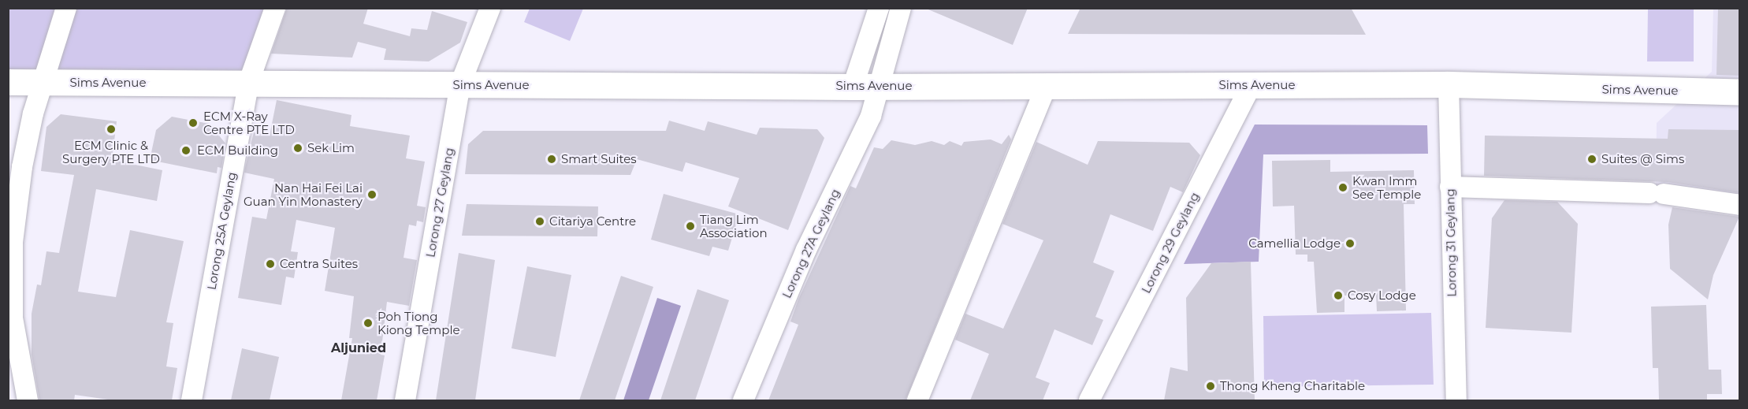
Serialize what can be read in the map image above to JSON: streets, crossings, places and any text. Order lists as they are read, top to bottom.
{
  "streets": {
    "main road": ["Sims Avenue"],
    "street": [
      "Lorong 27 Geylang",
      "Lorong 25A Geylang",
      "Lorong 29 Geylang",
      "Lorong 31 Geylang",
      "Lorong 27A Geylang"
    ]
  },
  "crossings": [
    ["Sims Avenue", "Lorong 27 Geylang"],
    ["Sims Avenue", "Lorong 25A Geylang"],
    ["Sims Avenue", "Lorong 29 Geylang"],
    ["Sims Avenue", "Lorong 31 Geylang"],
    ["Sims Avenue", "Lorong 27A Geylang"]
  ],
  "districts": ["Aljunied"],
  "places": [
    "ECM X-Ray Centre PTE LTD",
    "ECM Clinic & Surgery PTE LTD",
    "Sek Lim",
    "ECM Building",
    "Smart Suites",
    "Suites @ Sims",
    "Kwan Imm See Temple",
    "Nan Hai Fei Lai Guan Yin Monastery",
    "Citariya Centre",
    "Tiang Lim Association",
    "Camellia Lodge",
    "Centra Suites",
    "Cosy Lodge",
    "Poh Tiong Kiong Temple",
    "Thong Kheng Charitable"
  ]
}
